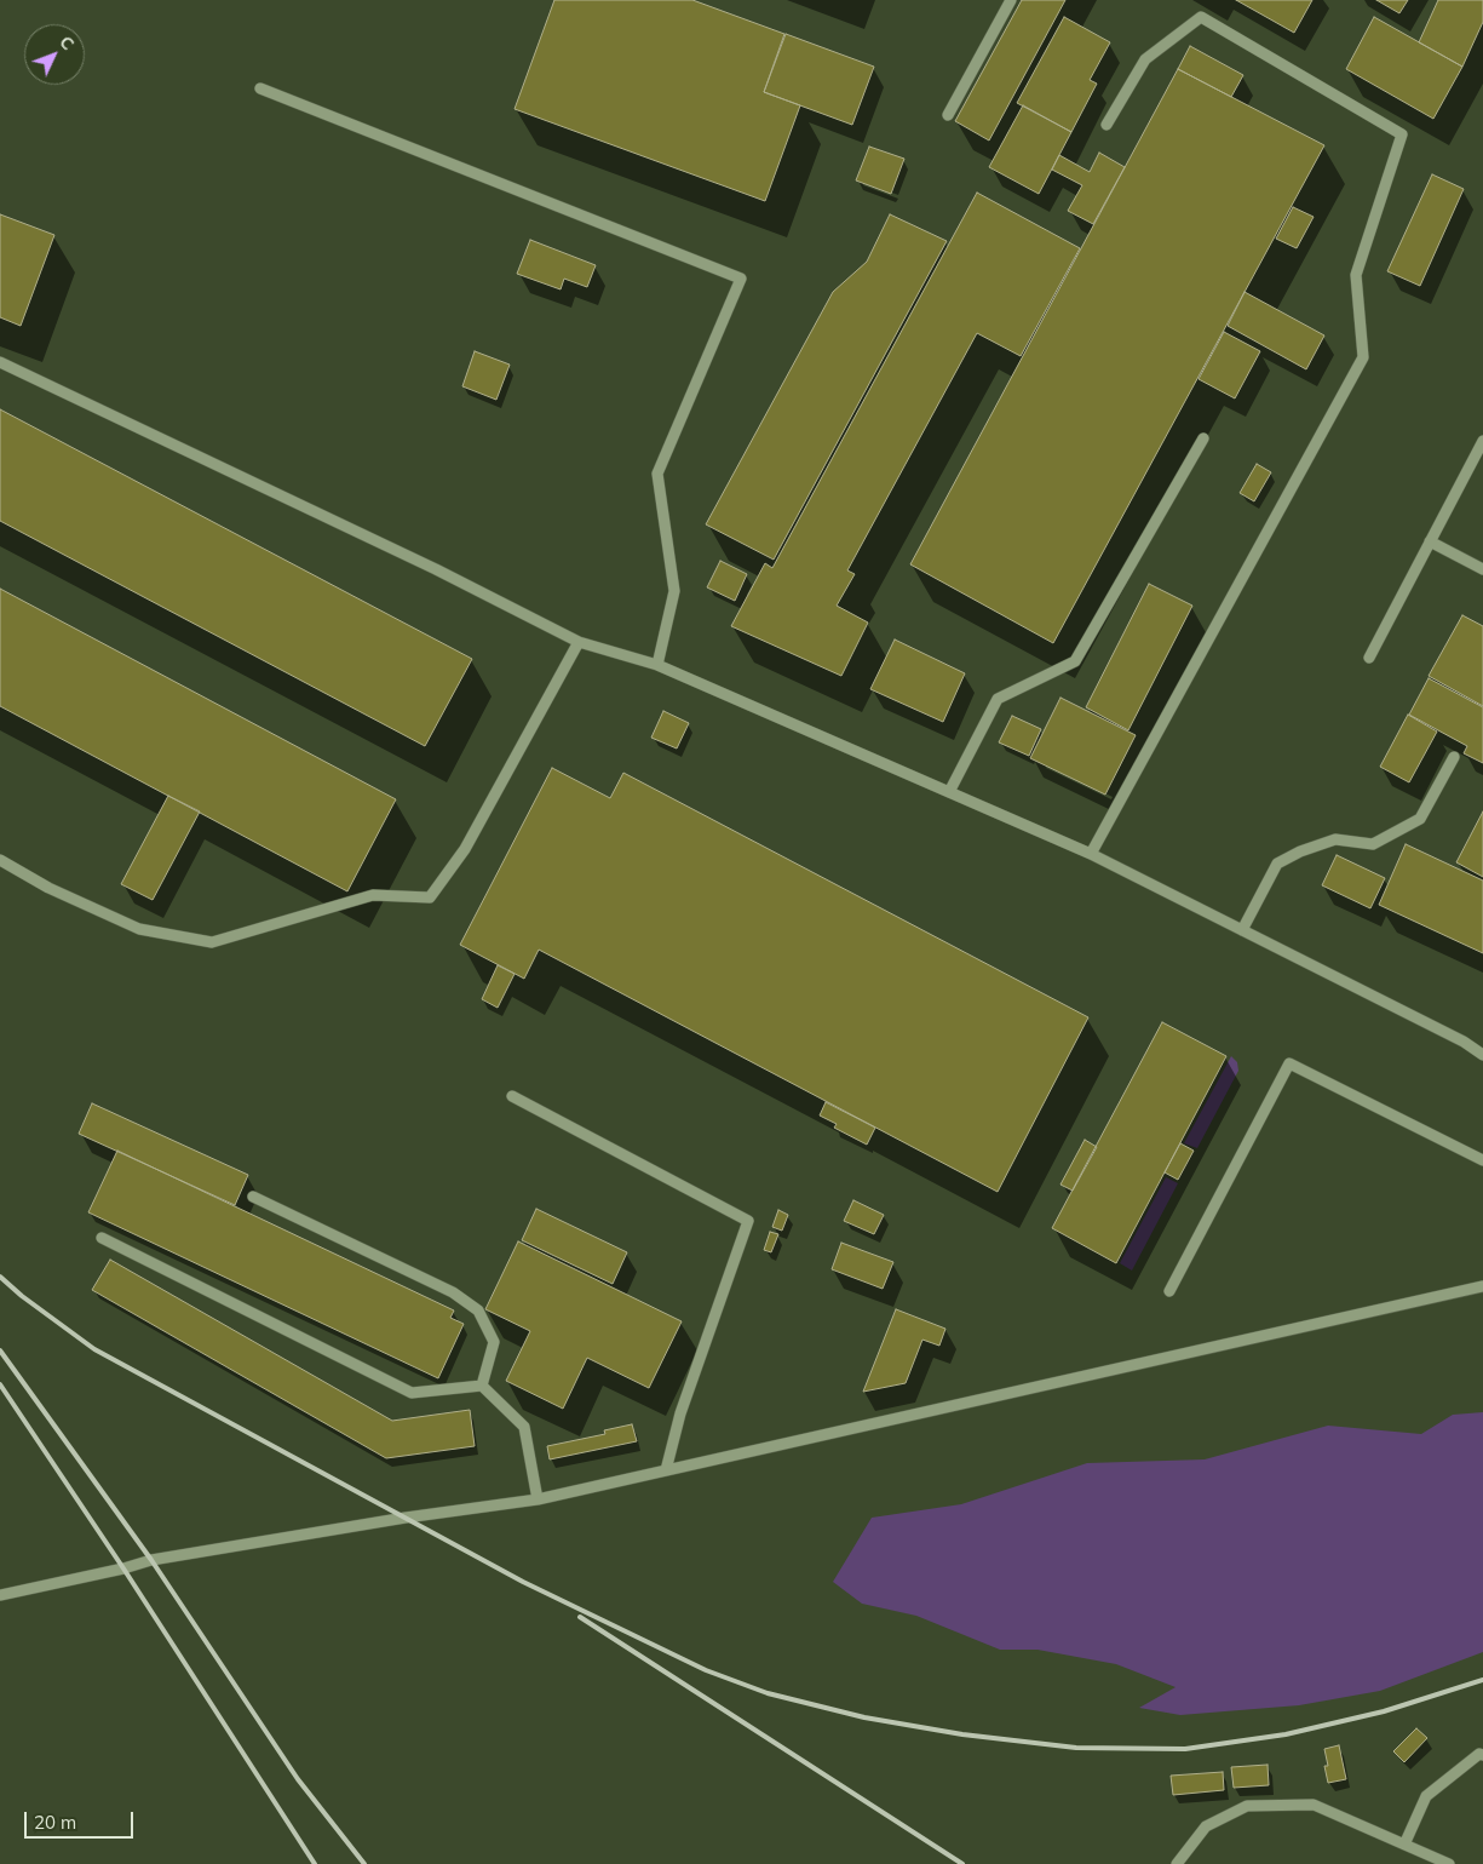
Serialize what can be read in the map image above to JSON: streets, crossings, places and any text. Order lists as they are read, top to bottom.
{
  "scale_bar": "20 m",
  "north": "top right"
}
